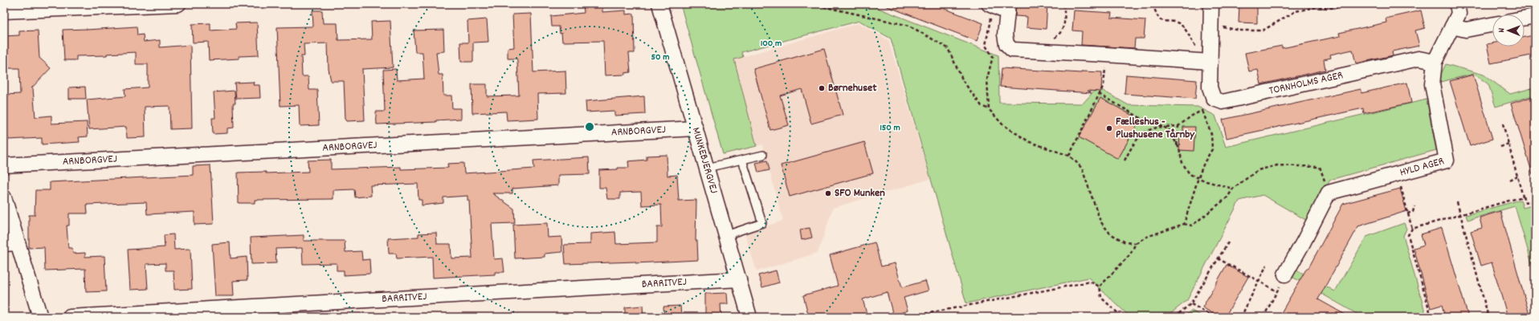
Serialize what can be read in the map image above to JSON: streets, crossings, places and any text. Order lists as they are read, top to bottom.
{
  "streets": {
    "street": [
      "TORNHOLMS AGER",
      "ARNBORGVEJ",
      "MUNKEBJERGVEJ",
      "HYLD AGER",
      "BARRITVEJ"
    ]
  },
  "crossings": [
    ["TORNHOLMS AGER", "HYLD AGER"],
    ["ARNBORGVEJ", "MUNKEBJERGVEJ"],
    ["MUNKEBJERGVEJ", "BARRITVEJ"]
  ],
  "places": ["Børnehuset", "Fælleshus - Plushusene Tårnby", "SFO Munken"],
  "north": "left",
  "rings": ["100 m", "50 m", "150 m"]
}
